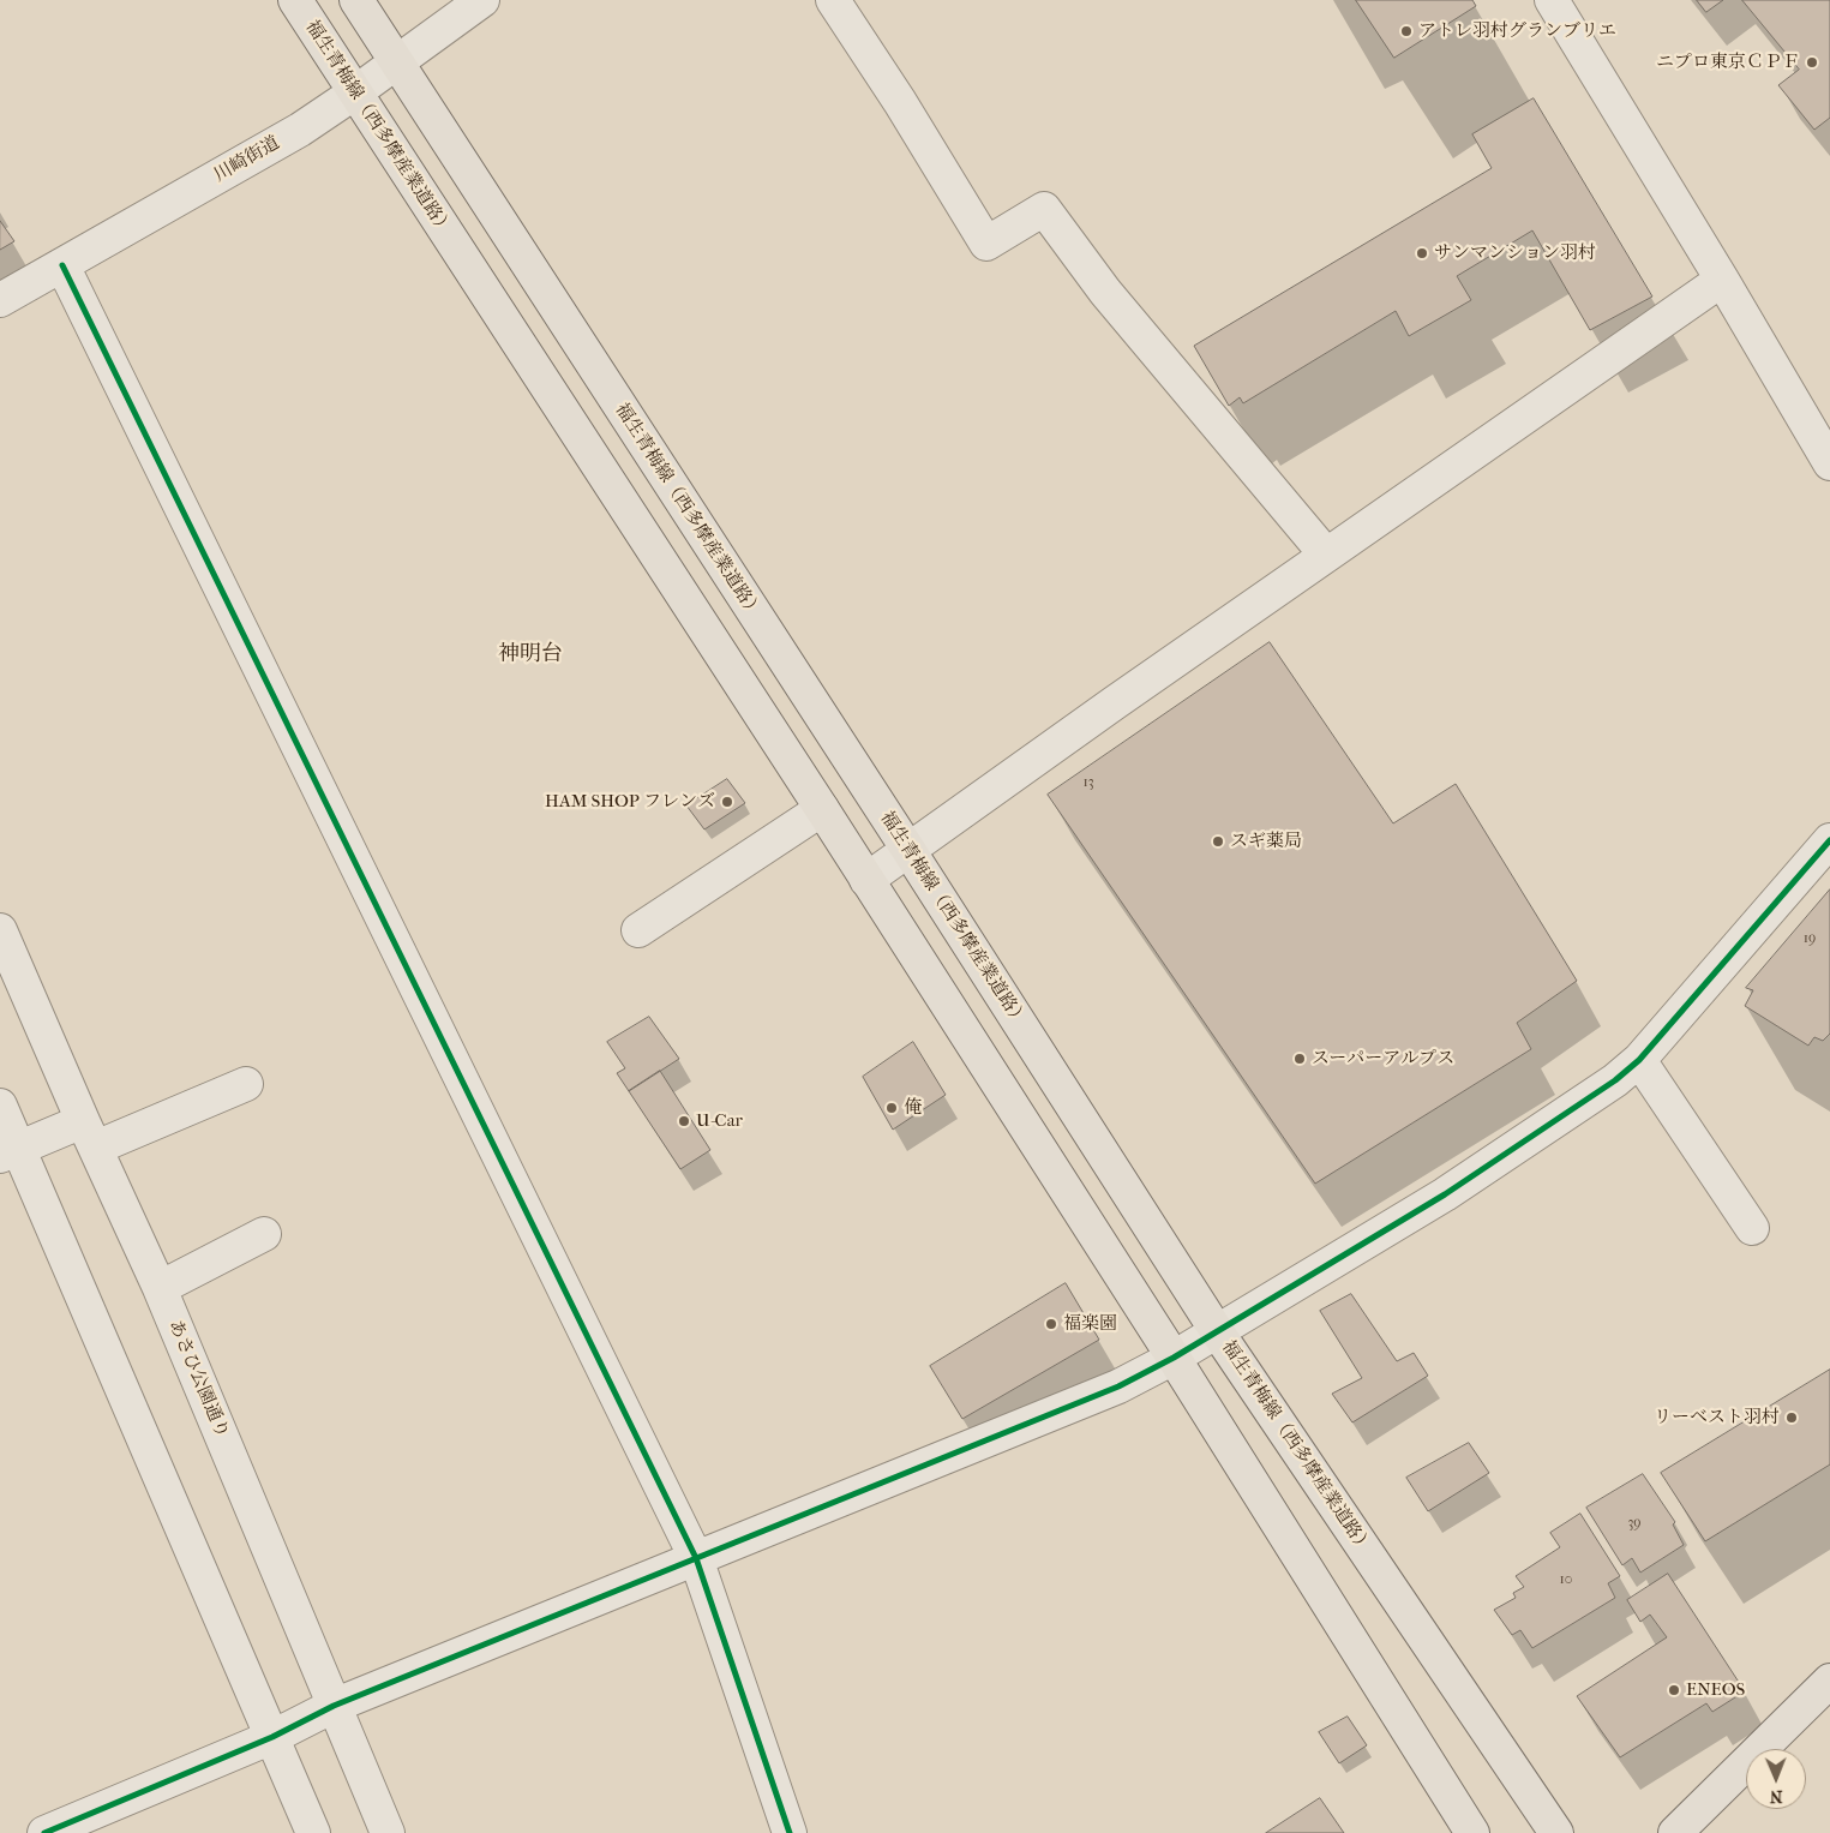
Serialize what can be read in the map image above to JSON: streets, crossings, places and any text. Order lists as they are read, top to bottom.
{
  "streets": {
    "main road": ["福生青梅線（西多摩産業道路）"],
    "street": ["川崎街道", "あさひ公園通り"]
  },
  "crossings": [
    ["福生青梅線（西多摩産業道路）", "川崎街道"]
  ],
  "districts": ["神明台"],
  "places": [
    "アトレ羽村グランブリエ",
    "ニプロ東京ＣＰＦ",
    "サンマンション羽村",
    "HAM SHOP フレンズ",
    "スギ薬局",
    "スーパーアルプス",
    "俺",
    "U-Car",
    "福楽園",
    "リーベスト羽村",
    "ENEOS"
  ],
  "house_numbers": [
    "13",
    "19",
    "39",
    "10"
  ],
  "north": "bottom"
}
